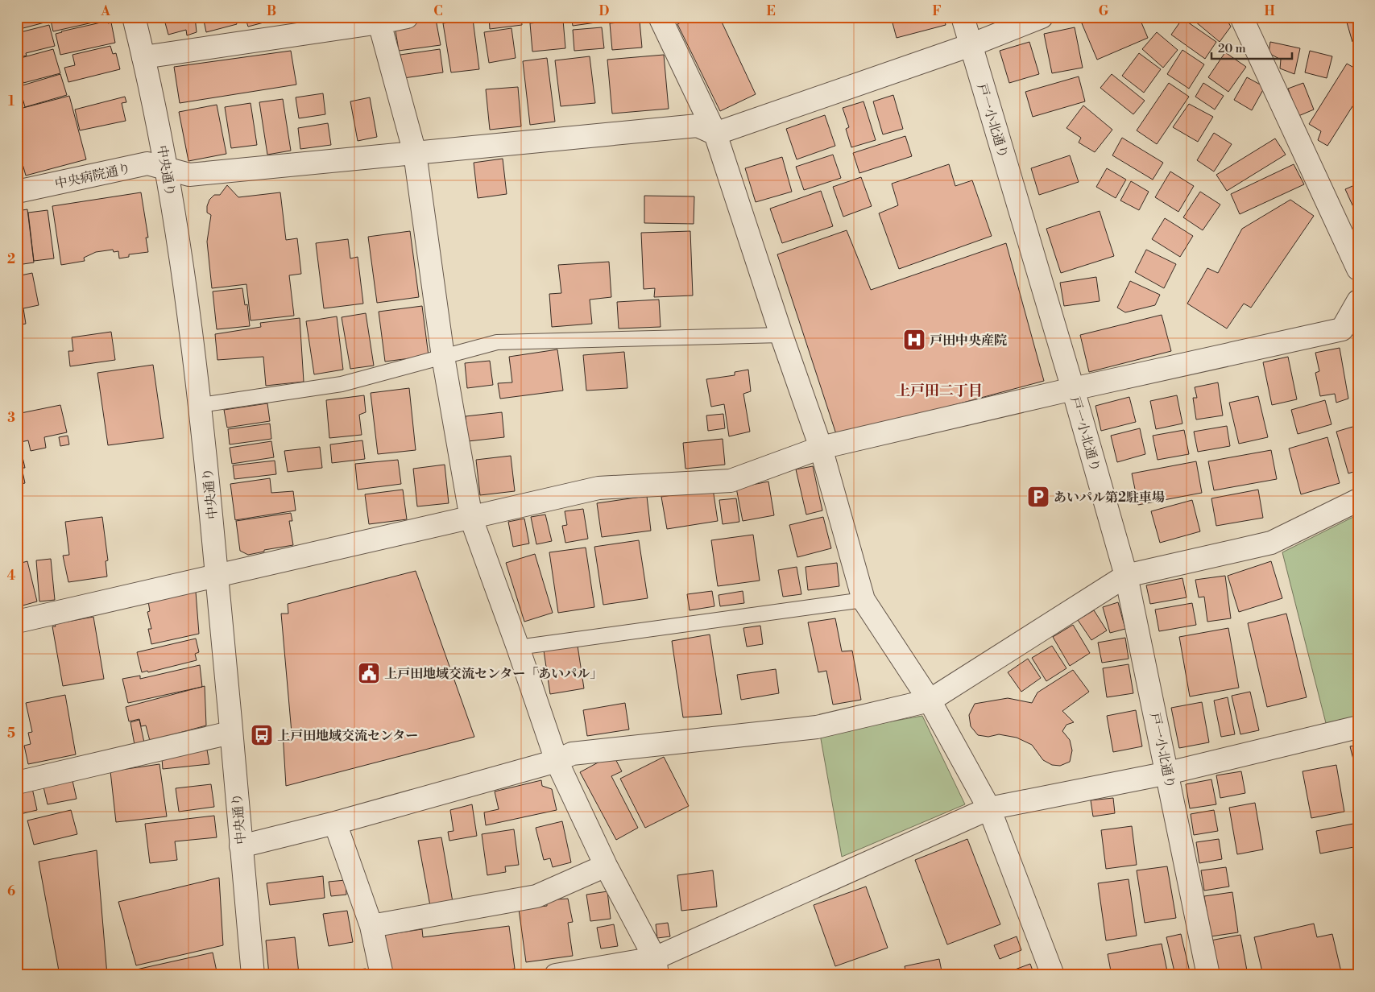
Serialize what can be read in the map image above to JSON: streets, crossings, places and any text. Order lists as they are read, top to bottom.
{
  "streets": {
    "street": ["戸一小北通り", "中央通り", "中央病院通り"]
  },
  "crossings": [
    ["中央通り", "中央病院通り"]
  ],
  "districts": ["上戸田二丁目"],
  "places": {
    "hospital": ["戸田中央産院"],
    "parking": ["あいパル第2駐車場"],
    "public building": ["上戸田地域交流センター「あいパル」"],
    "bus stop": ["上戸田地域交流センター"]
  },
  "scale_bar": "20 m",
  "grid": {
    "columns": [
      "A",
      "B",
      "C",
      "D",
      "E",
      "F",
      "G",
      "H"
    ],
    "rows": [
      "1",
      "2",
      "3",
      "4",
      "5",
      "6"
    ]
  }
}
